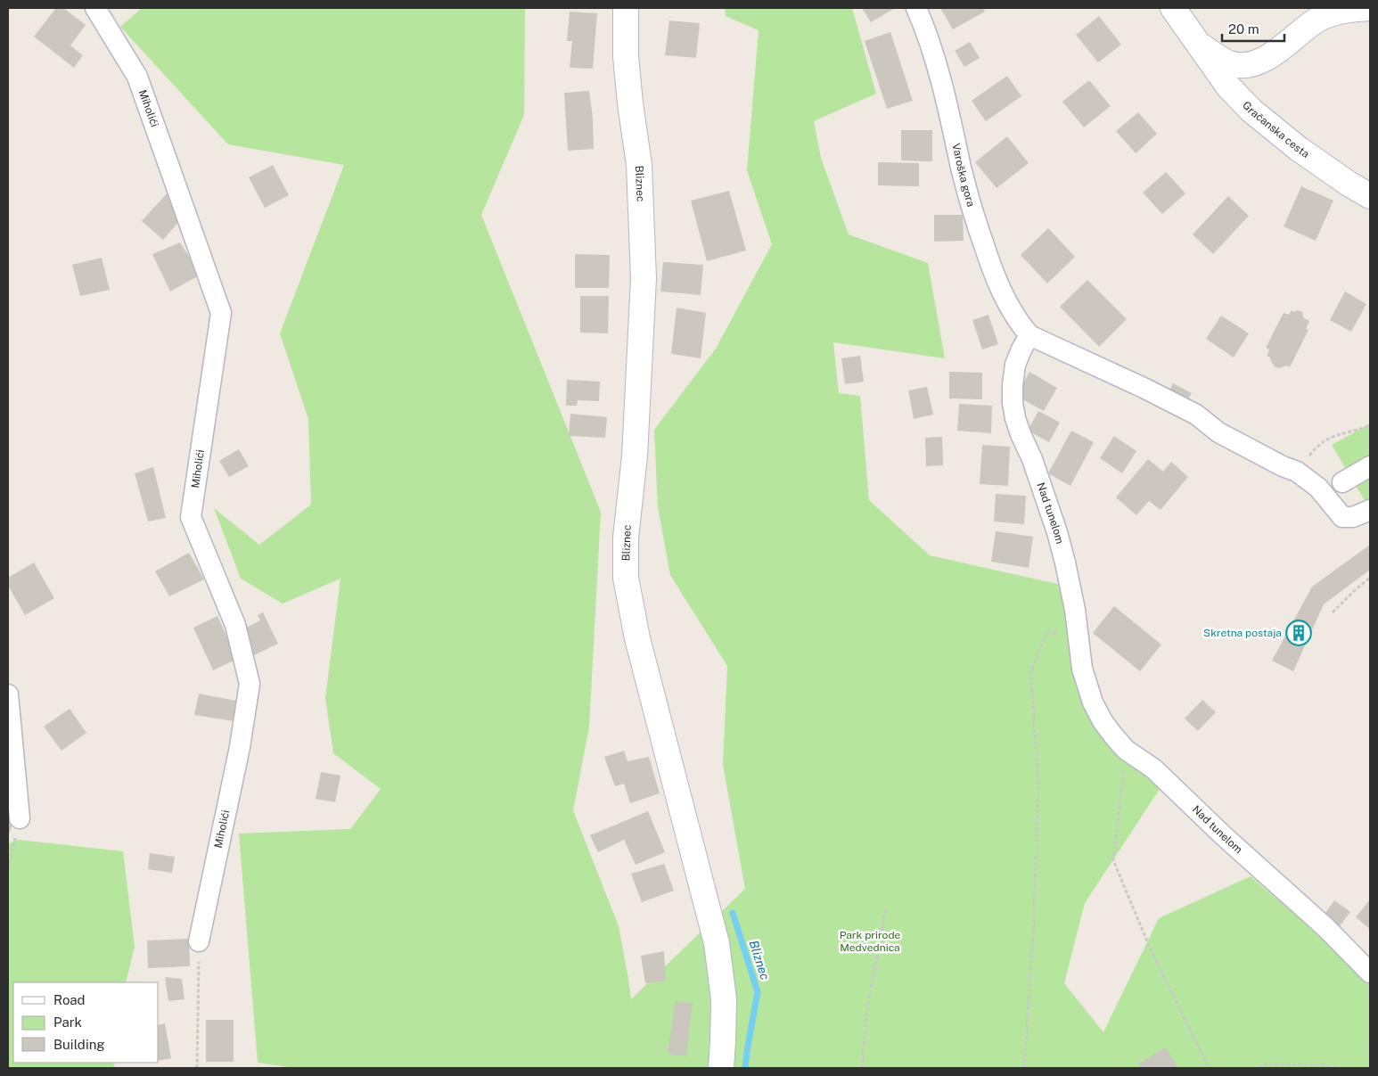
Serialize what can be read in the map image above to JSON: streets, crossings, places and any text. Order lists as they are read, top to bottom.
{
  "streets": {
    "main road": ["Gračanska cesta", "Bliznec"],
    "street": ["Miholići", "Varoška gora", "Nad tunelom"]
  },
  "crossings": [
    ["Varoška gora", "Nad tunelom"]
  ],
  "water": ["Bliznec"],
  "parks": ["Park prirode Medvednica"],
  "places": {
    "building": ["Skretna postaja"]
  },
  "legend": ["Road", "Park", "Building"],
  "scale_bar": "20 m"
}
